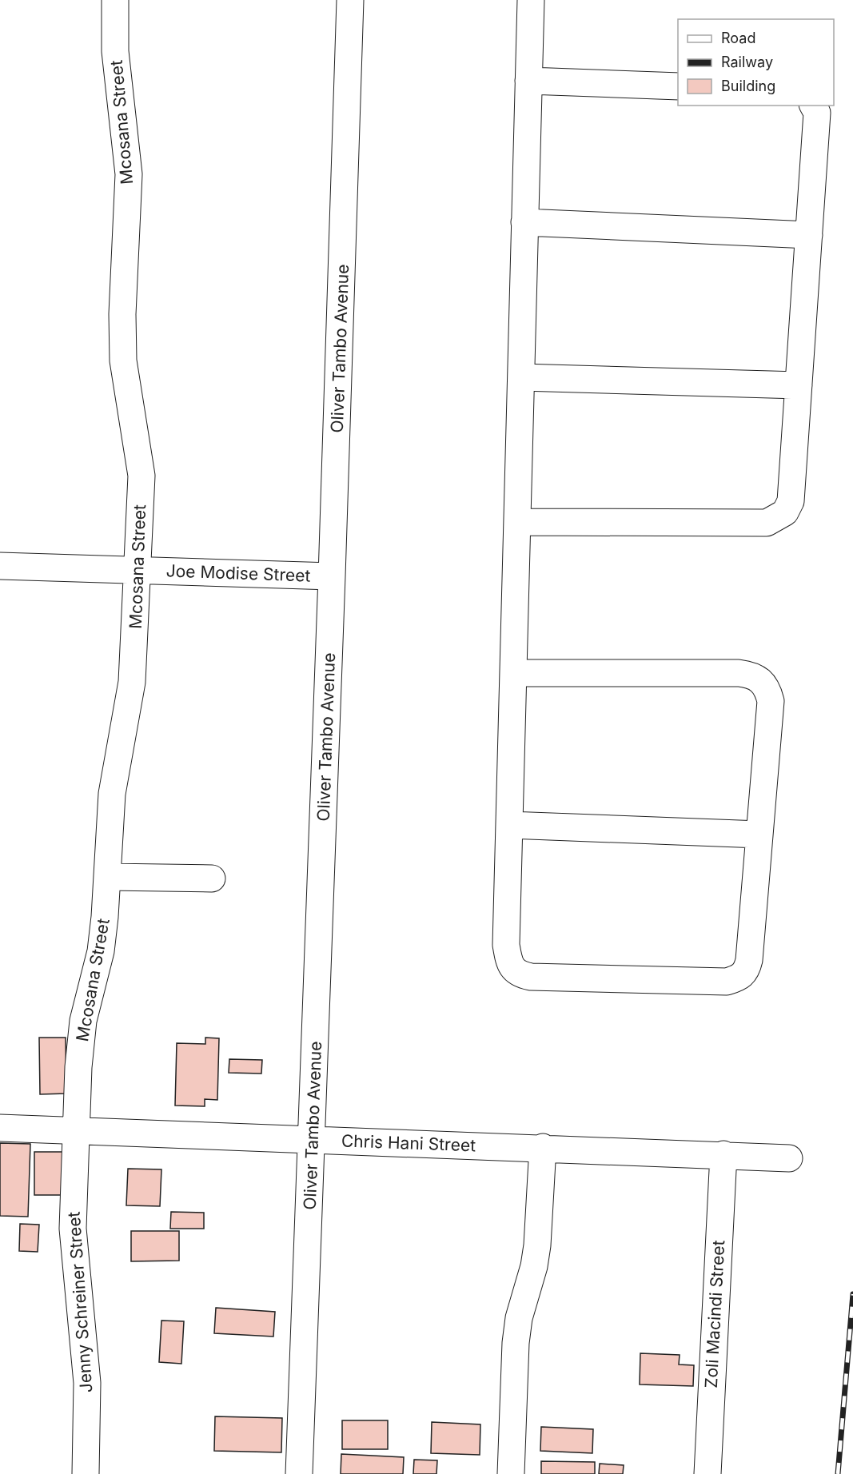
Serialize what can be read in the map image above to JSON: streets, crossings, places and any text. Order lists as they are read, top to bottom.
{
  "streets": {
    "street": [
      "Mcosana Street",
      "Oliver Tambo Avenue",
      "Joe Modise Street",
      "Chris Hani Street",
      "Jenny Schreiner Street",
      "Zoli Macindi Street"
    ]
  },
  "crossings": [
    ["Mcosana Street", "Joe Modise Street"],
    ["Mcosana Street", "Chris Hani Street"],
    ["Mcosana Street", "Jenny Schreiner Street"],
    ["Oliver Tambo Avenue", "Joe Modise Street"],
    ["Oliver Tambo Avenue", "Chris Hani Street"],
    ["Chris Hani Street", "Jenny Schreiner Street"],
    ["Chris Hani Street", "Zoli Macindi Street"]
  ],
  "legend": ["Road", "Railway", "Building"]
}
